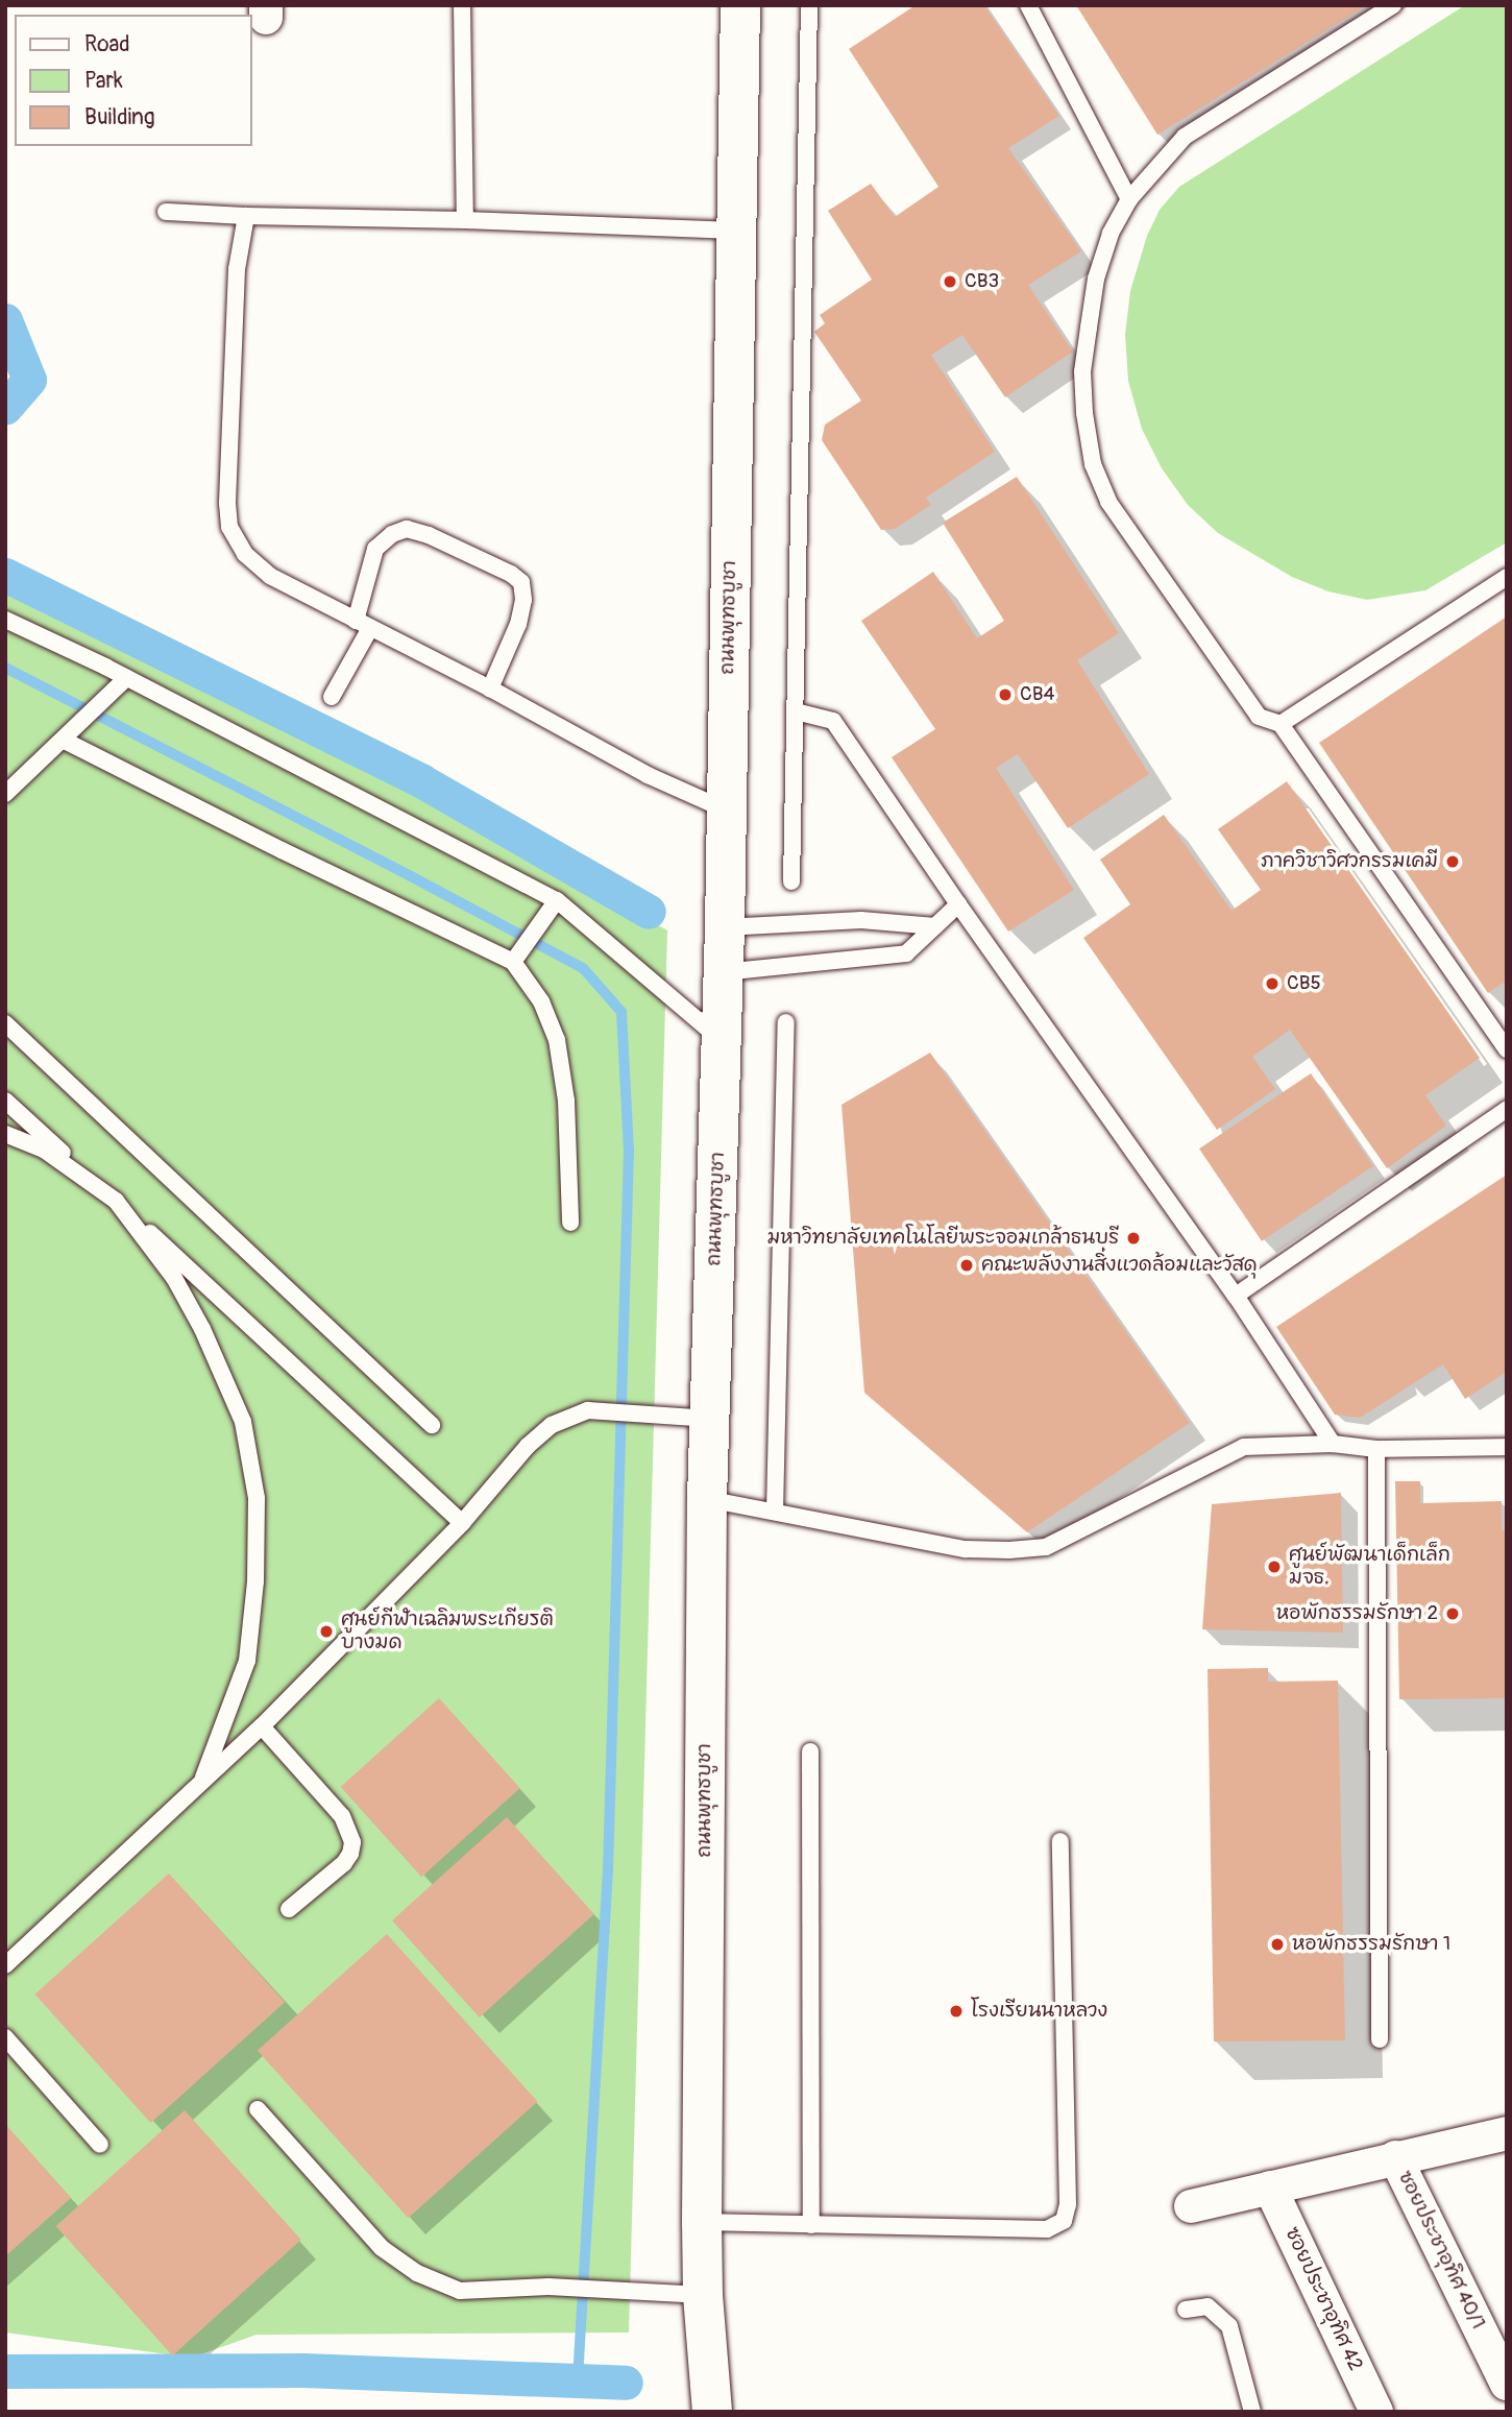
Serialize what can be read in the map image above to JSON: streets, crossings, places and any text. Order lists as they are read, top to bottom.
{
  "streets": {
    "main road": ["ถนนพุทธบูชา"],
    "street": ["ซอยประชาอุทิศ 40/1", "ซอยประชาอุทิศ 42"]
  },
  "places": [
    "CB3",
    "CB4",
    "ภาควิชาวิศวกรรมเคมี",
    "CB5",
    "มหาวิทยาลัยเทคโนโลยีพระจอมเกล้าธนบุรี",
    "คณะพลังงานสิ่งแวดล้อมและวัสดุ",
    "ศูนย์พัฒนาเด็กเล็ก มจธ.",
    "หอพักธรรมรักษา 2",
    "ศูนย์กีฬาเฉลิมพระเกียรติ บางมด",
    "หอพักธรรมรักษา 1",
    "โรงเรียนนาหลวง"
  ],
  "legend": ["Road", "Park", "Building"]
}
